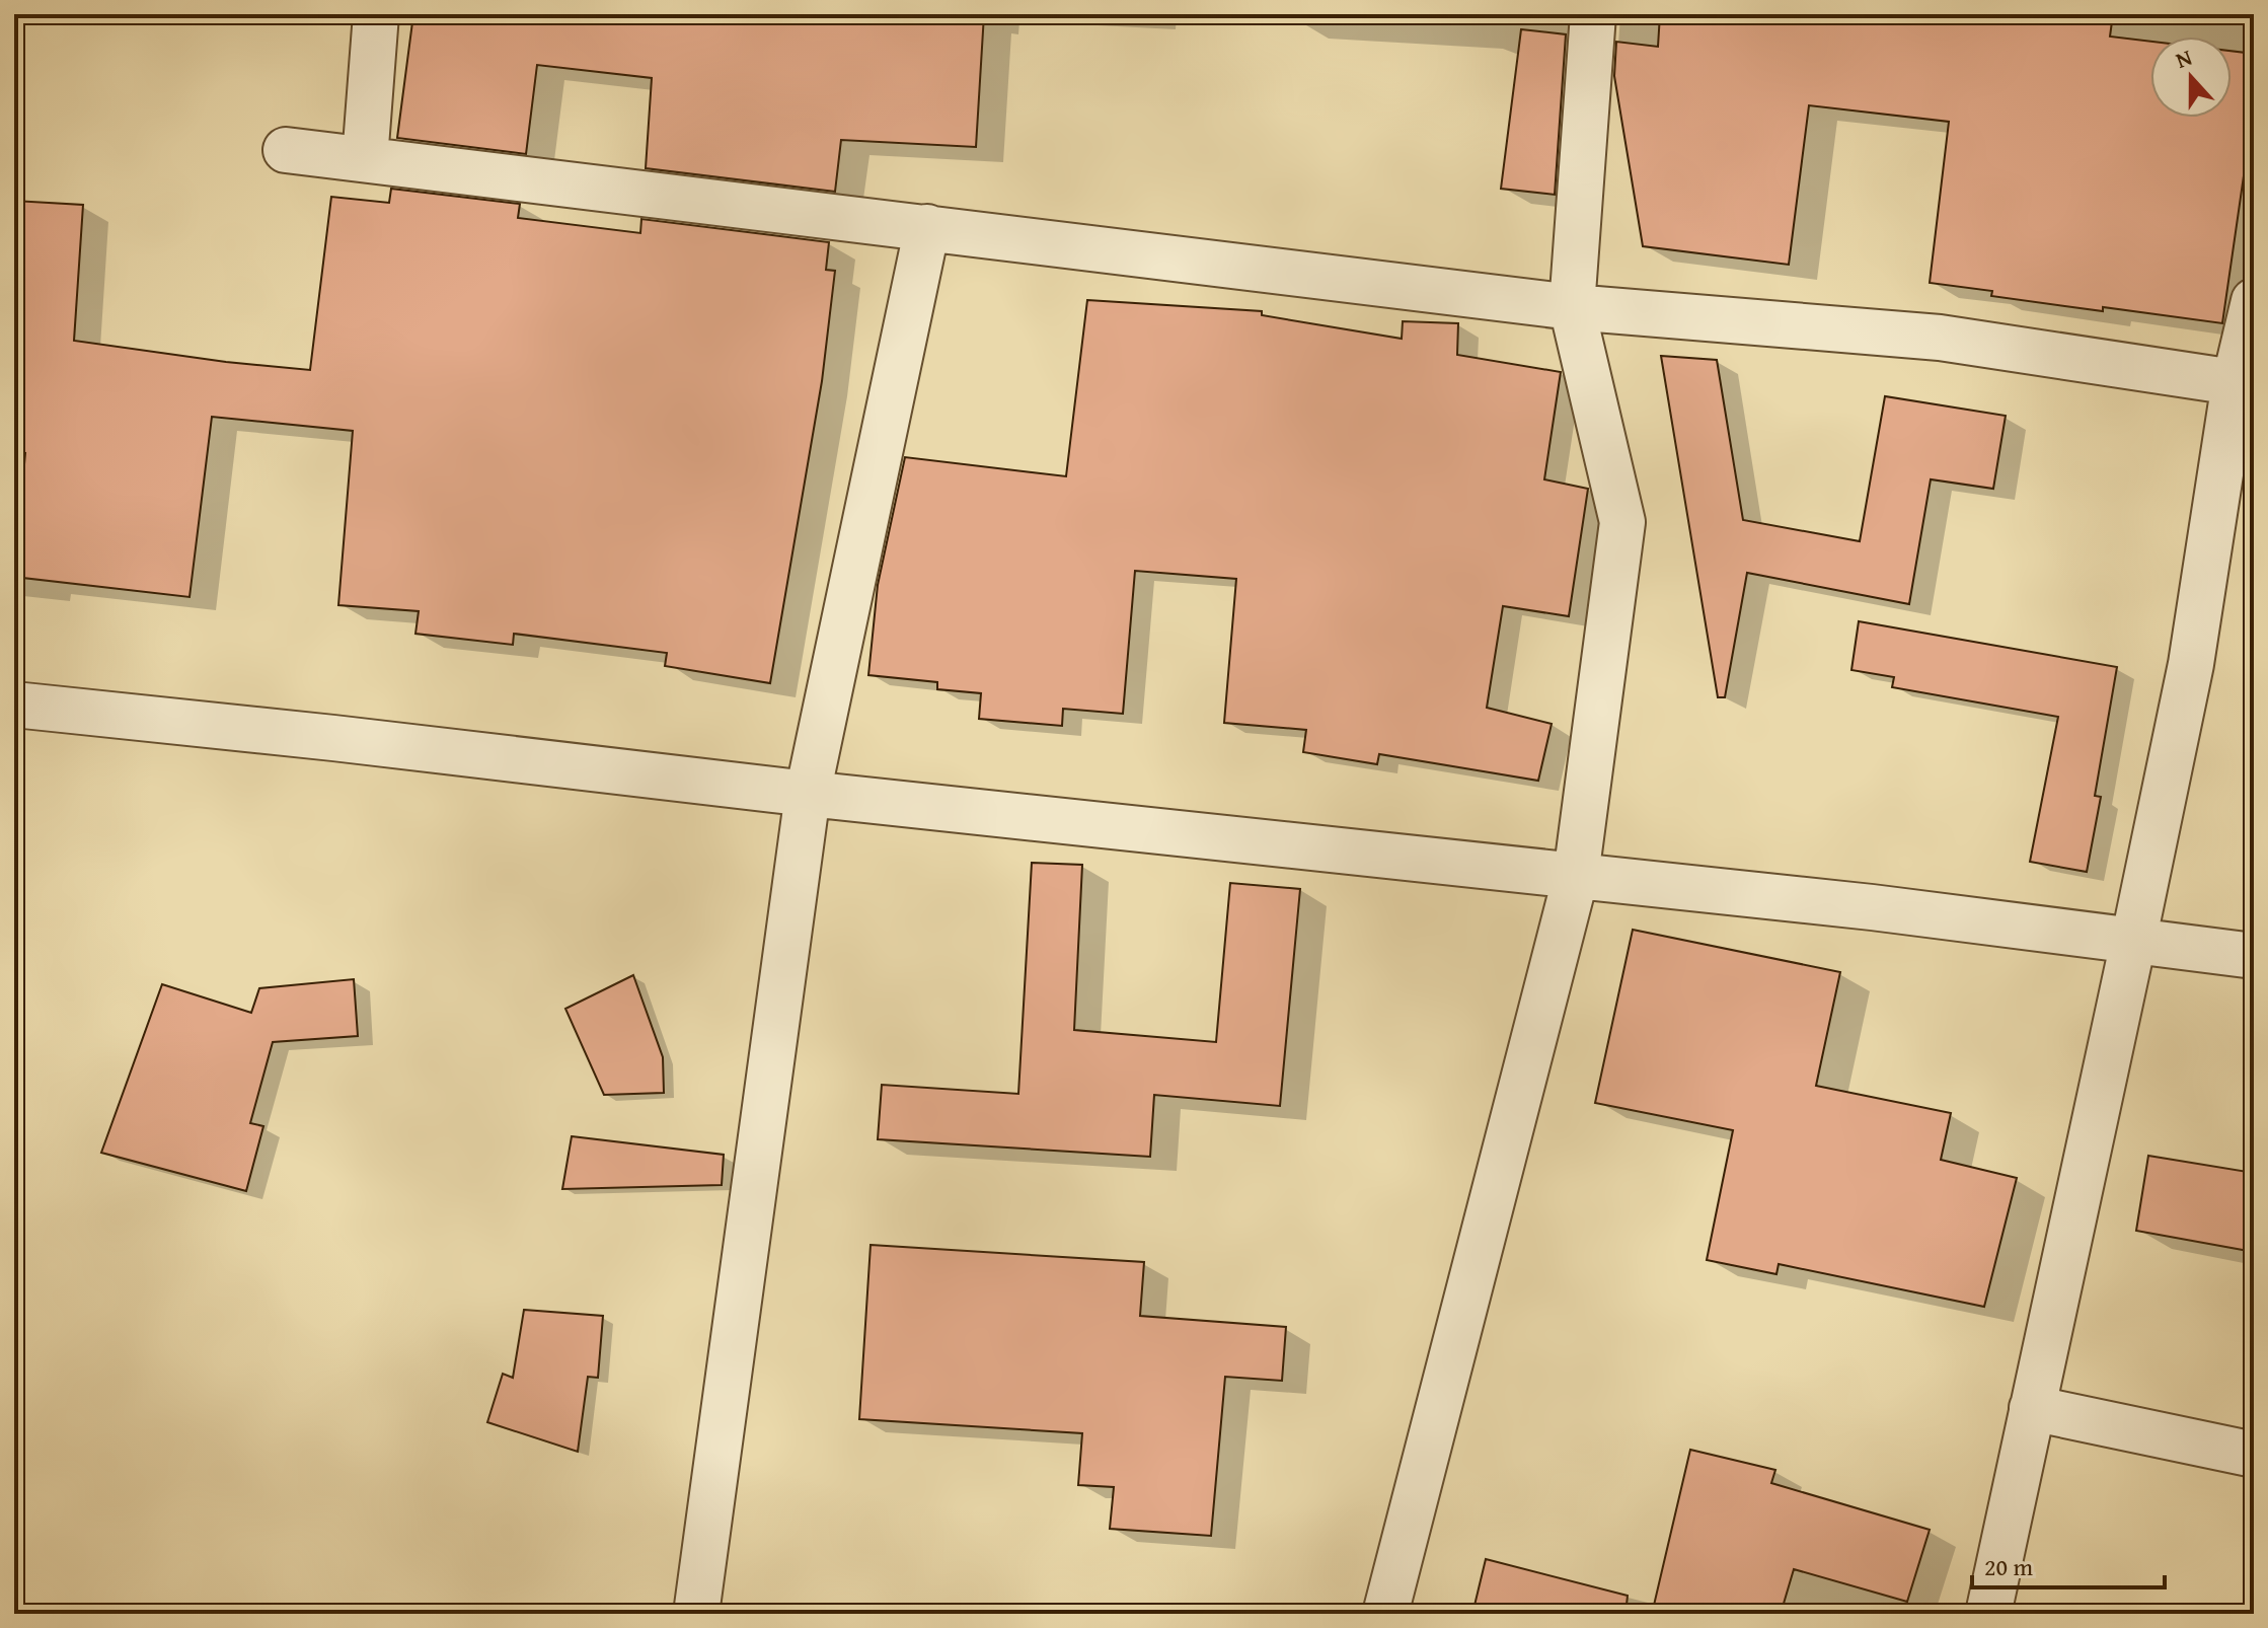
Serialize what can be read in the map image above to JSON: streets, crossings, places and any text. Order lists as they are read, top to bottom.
{
  "scale_bar": "20 m",
  "north": "top"
}
